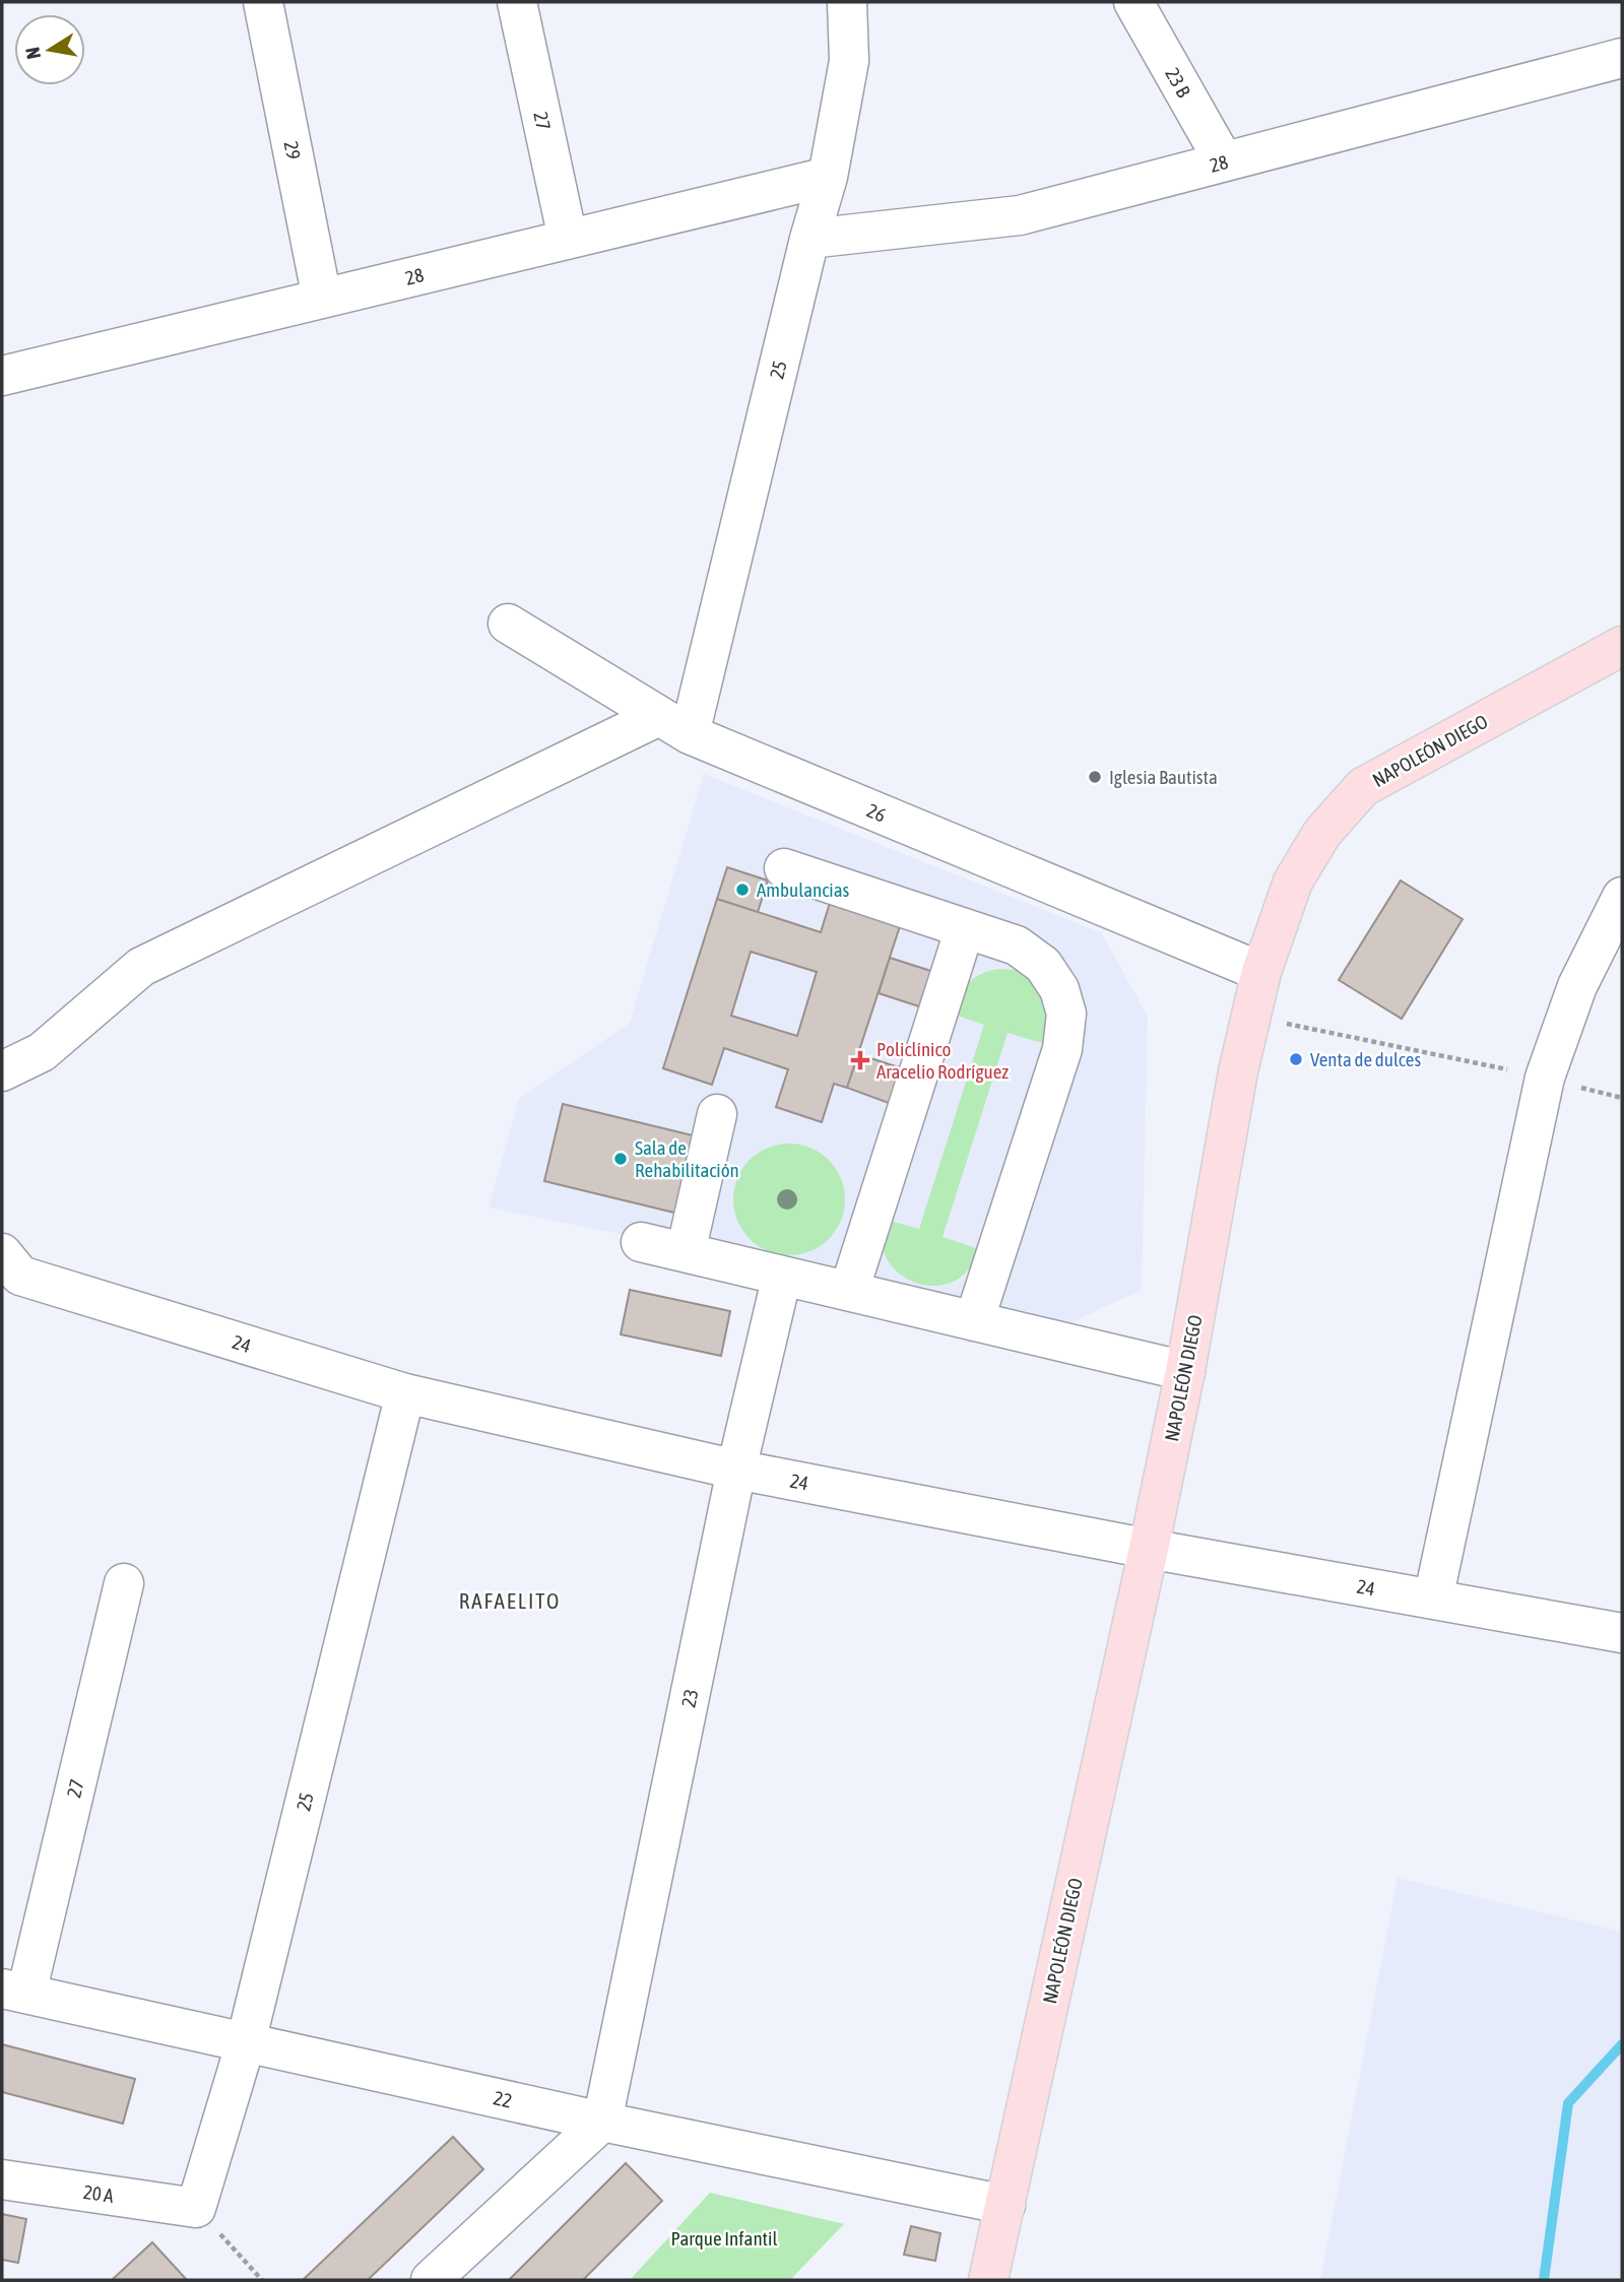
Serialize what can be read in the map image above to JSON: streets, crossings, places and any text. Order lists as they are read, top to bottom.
{
  "streets": {
    "main road": ["NAPOLEÓN DIEGO"],
    "street": [
      "23 B",
      "27",
      "29",
      "28",
      "25",
      "26",
      "24",
      "23",
      "22",
      "20 A"
    ]
  },
  "crossings": [
    ["23 B", "28"],
    ["27", "28"],
    ["27", "22"],
    ["29", "28"],
    ["28", "25"],
    ["25", "26"],
    ["25", "24"],
    ["25", "22"],
    ["25", "20 A"],
    ["NAPOLEÓN DIEGO", "26"],
    ["NAPOLEÓN DIEGO", "24"],
    ["NAPOLEÓN DIEGO", "22"],
    ["24", "23"],
    ["23", "22"]
  ],
  "districts": ["RAFAELITO"],
  "parks": ["Parque Infantil"],
  "places": {
    "other": [
      "Iglesia Bautista",
      "Ambulancias",
      "Venta de dulces",
      "Sala de Rehabilitación"
    ],
    "health": ["Policlínico Aracelio Rodríguez"]
  },
  "north": "left"
}
